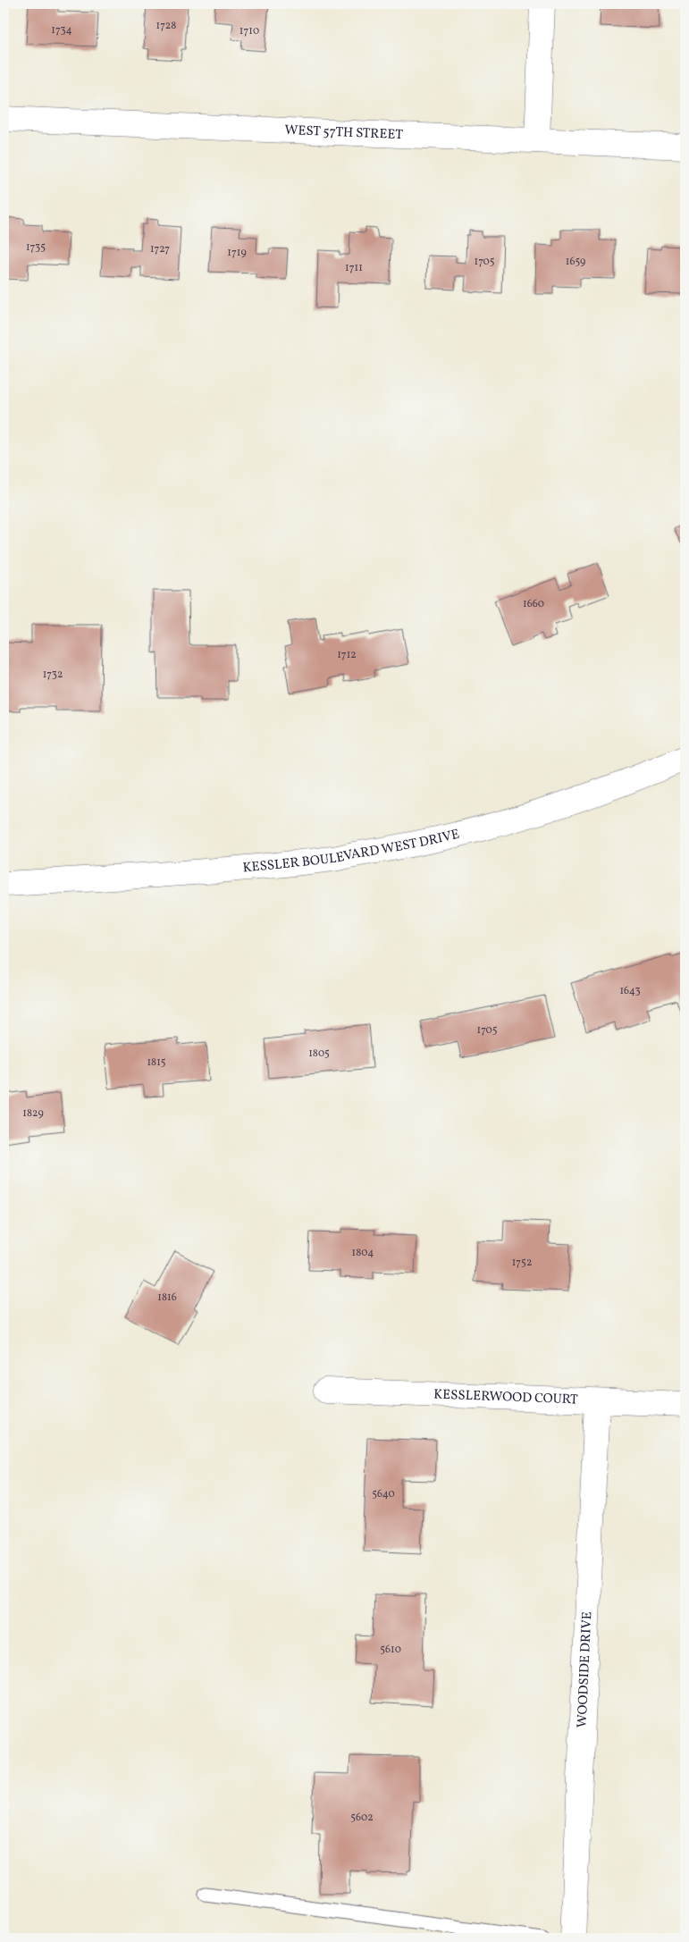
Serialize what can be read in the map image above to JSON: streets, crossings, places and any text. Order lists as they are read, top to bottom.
{
  "streets": {
    "street": [
      "WEST 57TH STREET",
      "KESSLER BOULEVARD WEST DRIVE",
      "KESSLERWOOD COURT",
      "WOODSIDE DRIVE"
    ]
  },
  "crossings": [
    ["KESSLERWOOD COURT", "WOODSIDE DRIVE"]
  ],
  "house_numbers": [
    "1728",
    "1734",
    "1710",
    "1735",
    "1727",
    "1719",
    "1705",
    "1659",
    "1711",
    "1660",
    "1712",
    "1732",
    "1643",
    "1705",
    "1805",
    "1815",
    "1829",
    "1804",
    "1752",
    "1816",
    "5640",
    "5610",
    "5602"
  ]
}
